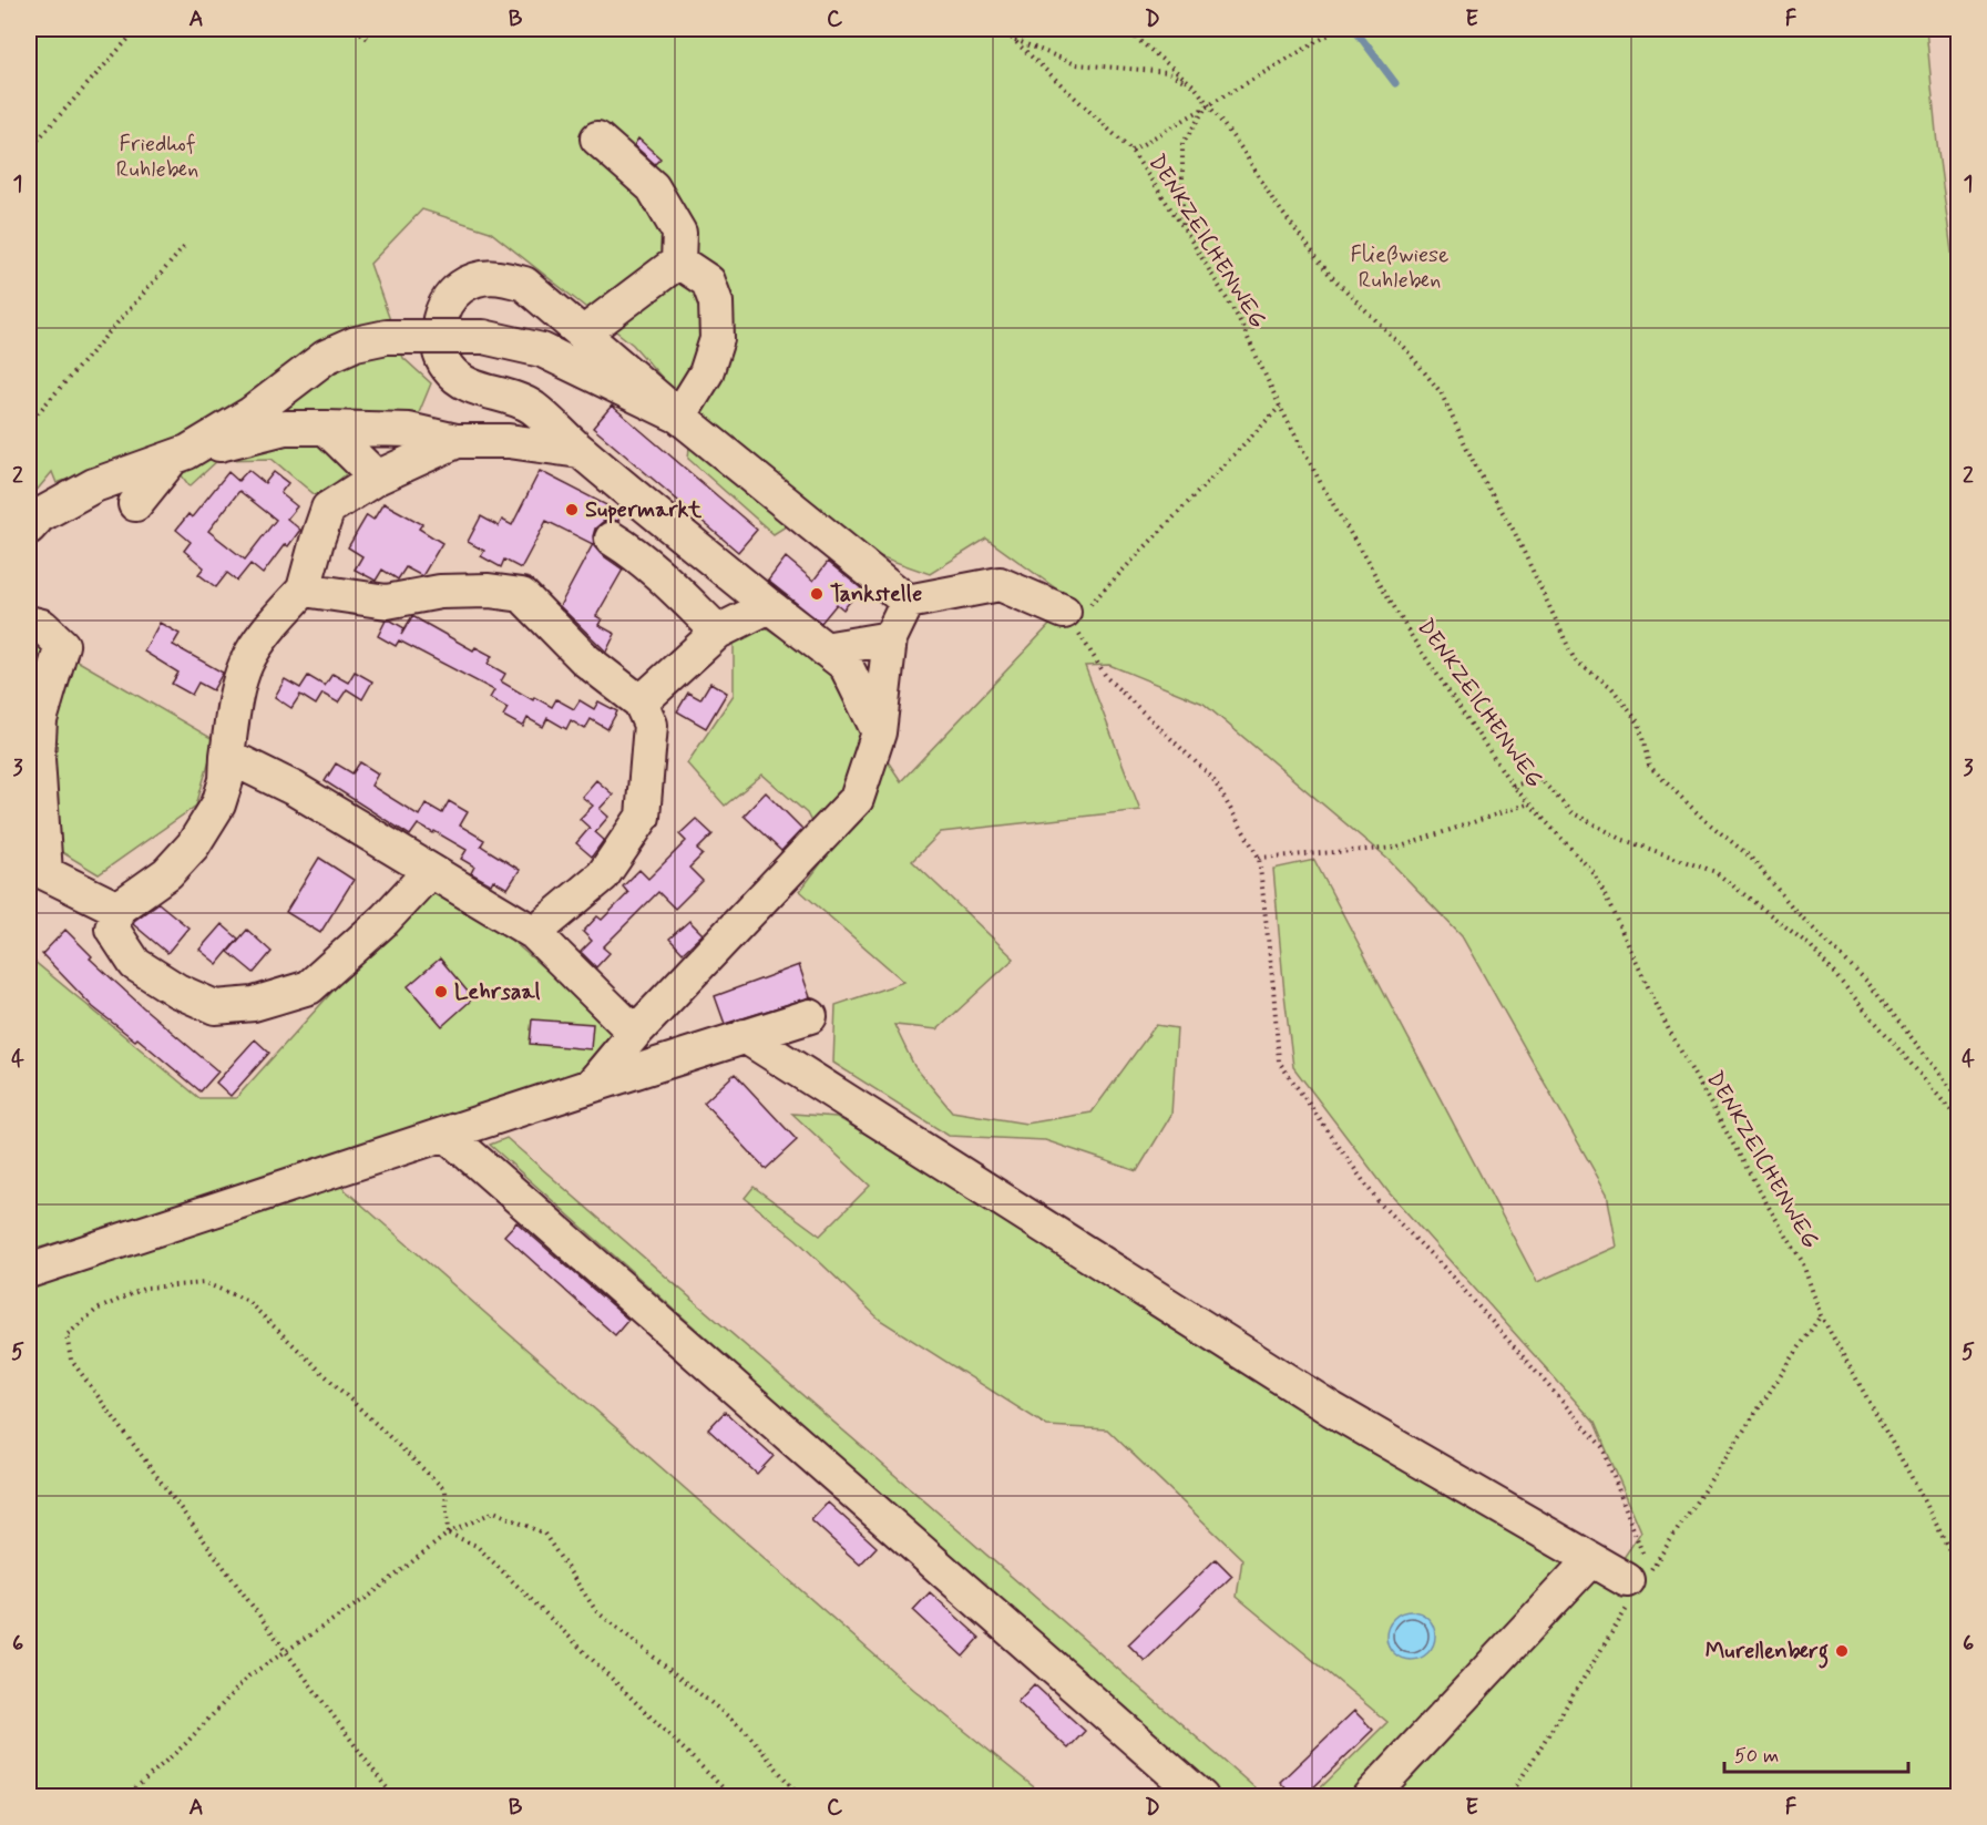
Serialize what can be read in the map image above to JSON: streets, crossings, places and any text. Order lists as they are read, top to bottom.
{
  "streets": {
    "path": ["DENKZEICHENWEG"]
  },
  "parks": ["Friedhof Ruhleben", "Fließwiese Ruhleben"],
  "places": [
    "Supermarkt",
    "Tankstelle",
    "Lehrsaal",
    "Murellenberg"
  ],
  "scale_bar": "50 m",
  "grid": {
    "columns": [
      "A",
      "B",
      "C",
      "D",
      "E",
      "F"
    ],
    "rows": [
      "1",
      "2",
      "3",
      "4",
      "5",
      "6"
    ]
  }
}
